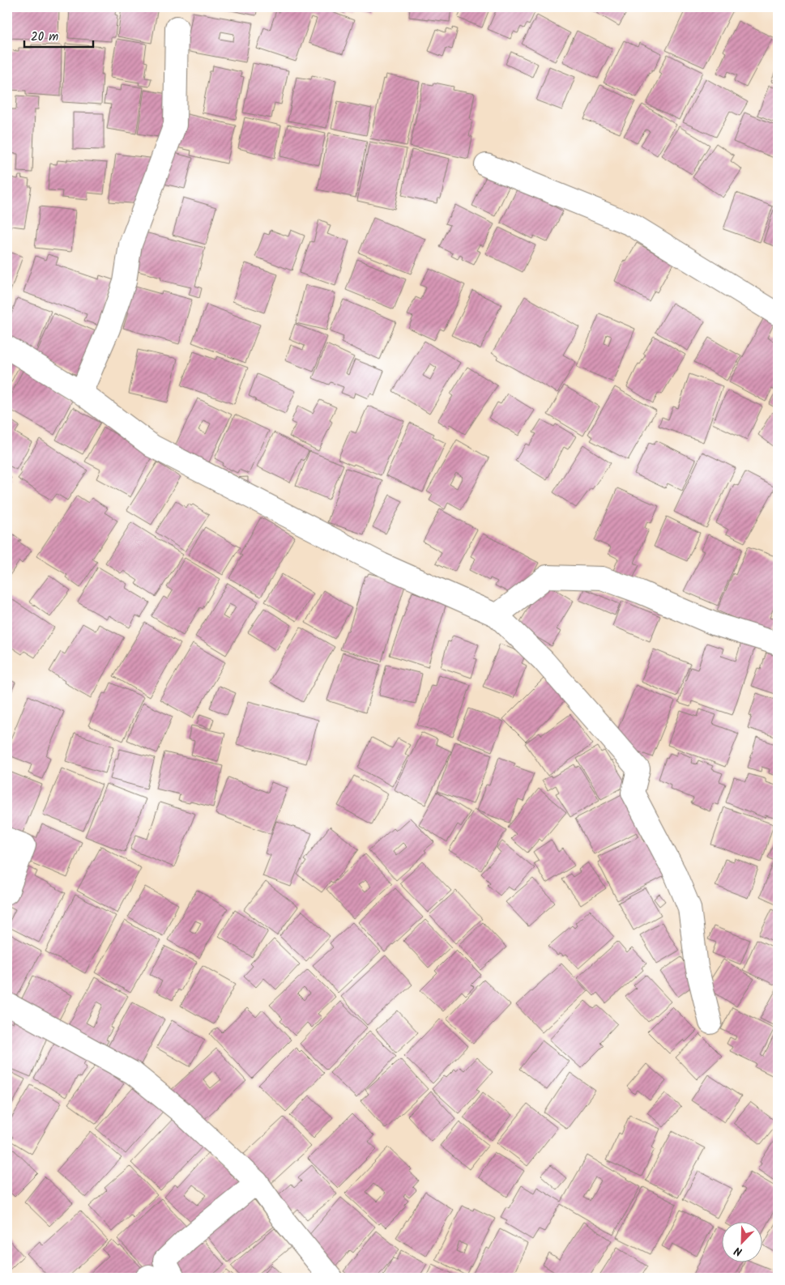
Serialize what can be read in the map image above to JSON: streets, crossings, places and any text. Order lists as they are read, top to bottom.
{
  "scale_bar": "20 m",
  "north": "bottom left"
}
